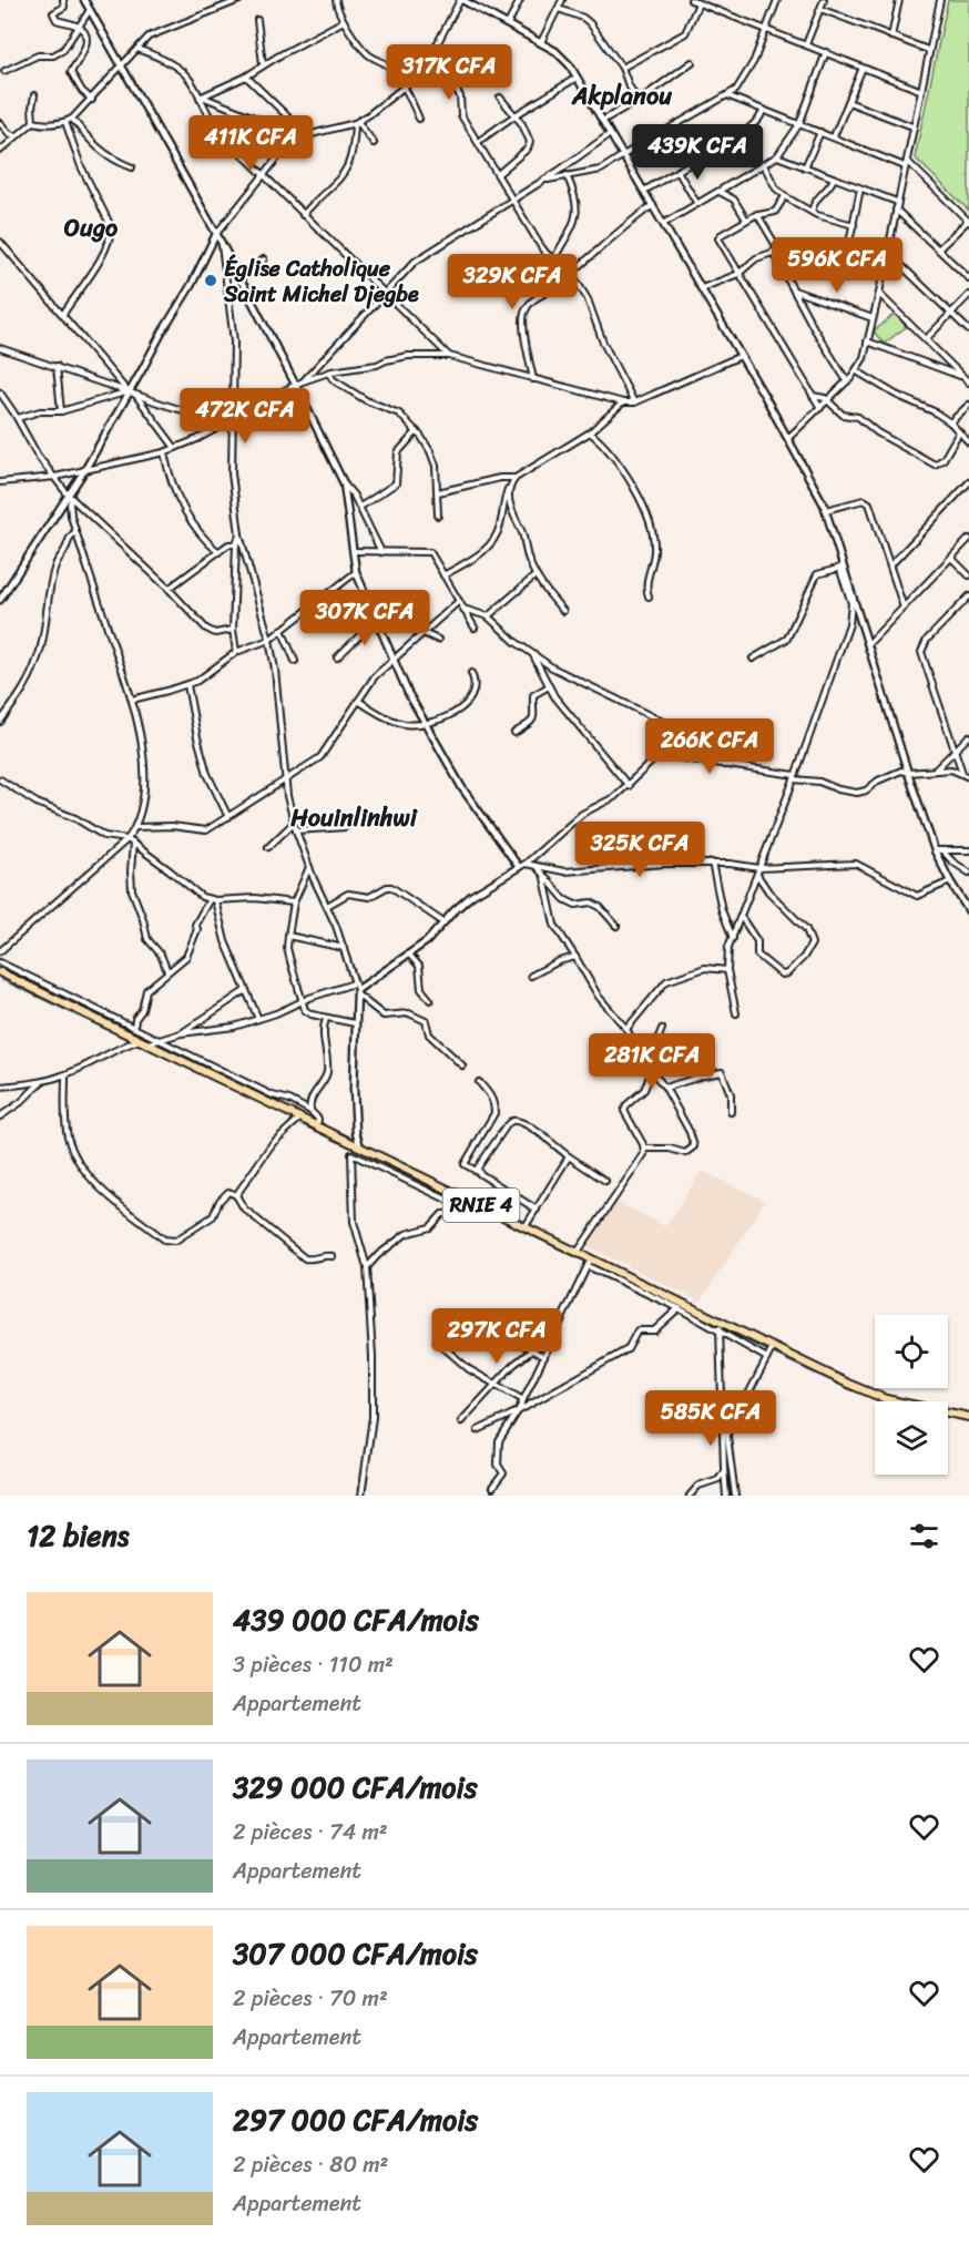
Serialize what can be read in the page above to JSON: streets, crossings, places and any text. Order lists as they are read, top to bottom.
{
  "streets": {
    "main road": ["RNIE 4"]
  },
  "districts": ["Akplanou", "Ougo", "Houinlinhwi"],
  "places": ["Église Catholique Saint Michel Djegbe"],
  "page": {
    "price": [
      "317K CFA",
      "411K CFA",
      "439K CFA",
      "596K CFA",
      "329K CFA",
      "472K CFA",
      "307K CFA",
      "266K CFA",
      "325K CFA",
      "281K CFA",
      "297K CFA",
      "585K CFA"
    ],
    "heading": "12 biens",
    "list": [
      {
        "name": "439 000 CFA/mois",
        "note": "3 pièces · 110 m² · Appartement"
      },
      {
        "name": "329 000 CFA/mois",
        "note": "2 pièces · 74 m² · Appartement"
      },
      {
        "name": "307 000 CFA/mois",
        "note": "2 pièces · 70 m² · Appartement"
      },
      {
        "name": "297 000 CFA/mois",
        "note": "2 pièces · 80 m² · Appartement"
      }
    ]
  }
}
